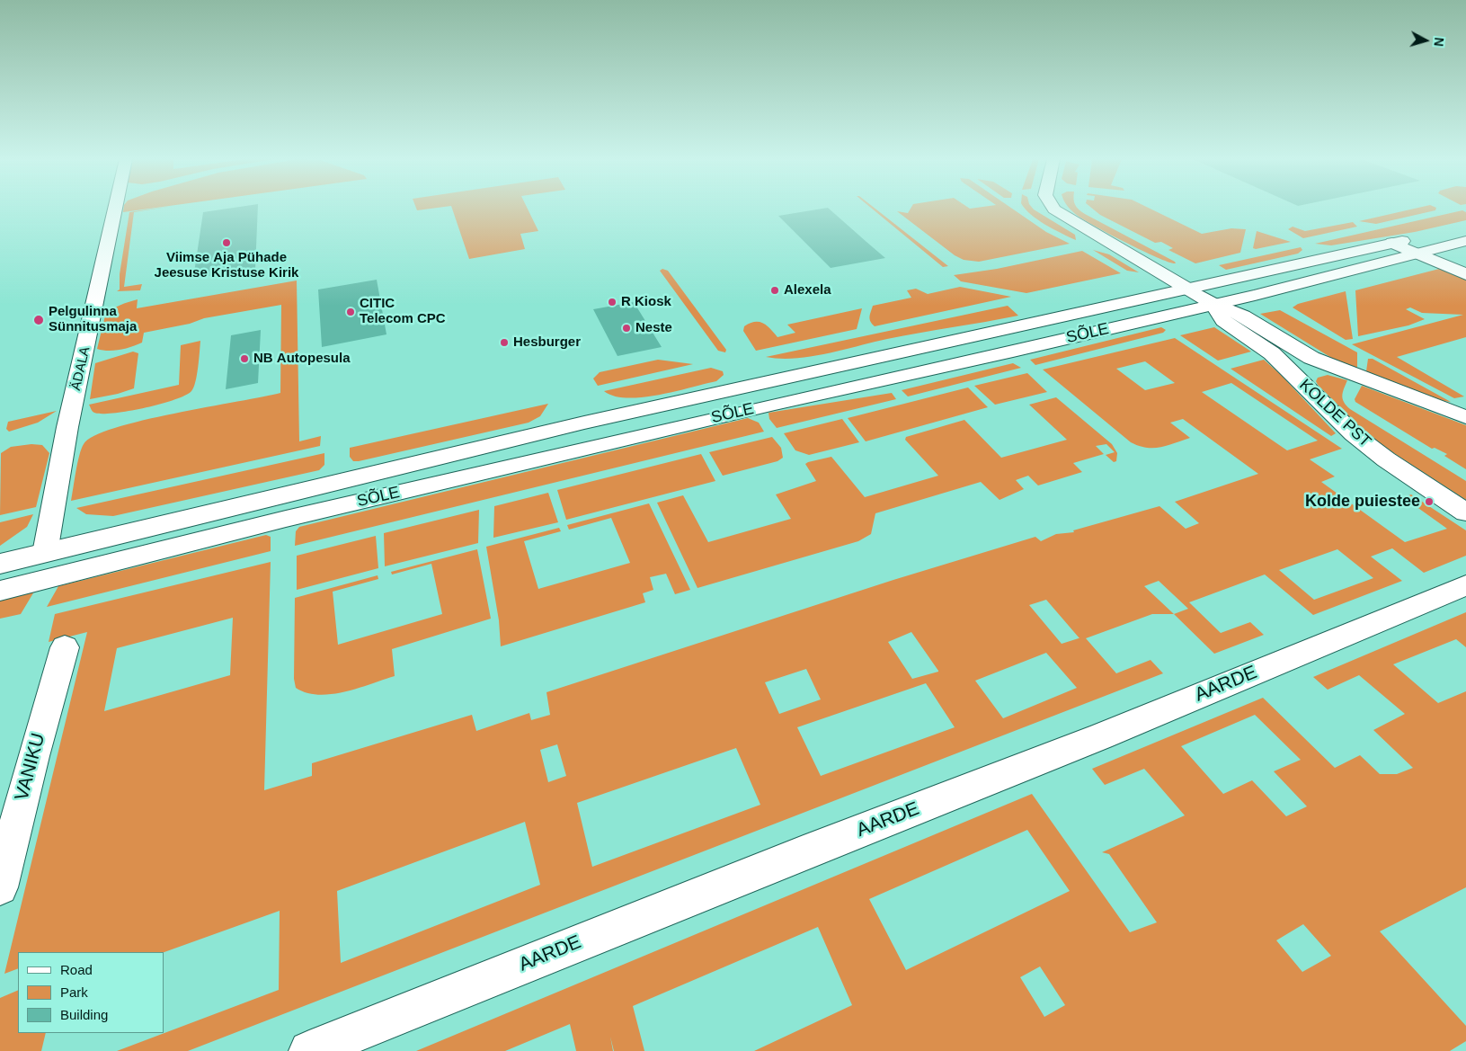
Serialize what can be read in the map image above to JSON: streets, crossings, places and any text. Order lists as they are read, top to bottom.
{
  "streets": {
    "street": [
      "SÕLE",
      "ÄDALA",
      "KOLDE PST",
      "AARDE",
      "VANIKU"
    ]
  },
  "crossings": [
    ["SÕLE", "ÄDALA"],
    ["SÕLE", "KOLDE PST"]
  ],
  "places": [
    "Viimse Aja Pühade Jeesuse Kristuse Kirik",
    "Alexela",
    "R Kiosk",
    "CITIC Telecom CPC",
    "Pelgulinna Sünnitusmaja",
    "Neste",
    "Hesburger",
    "NB Autopesula",
    "Kolde puiestee"
  ],
  "legend": ["Road", "Park", "Building"],
  "north": "right"
}
